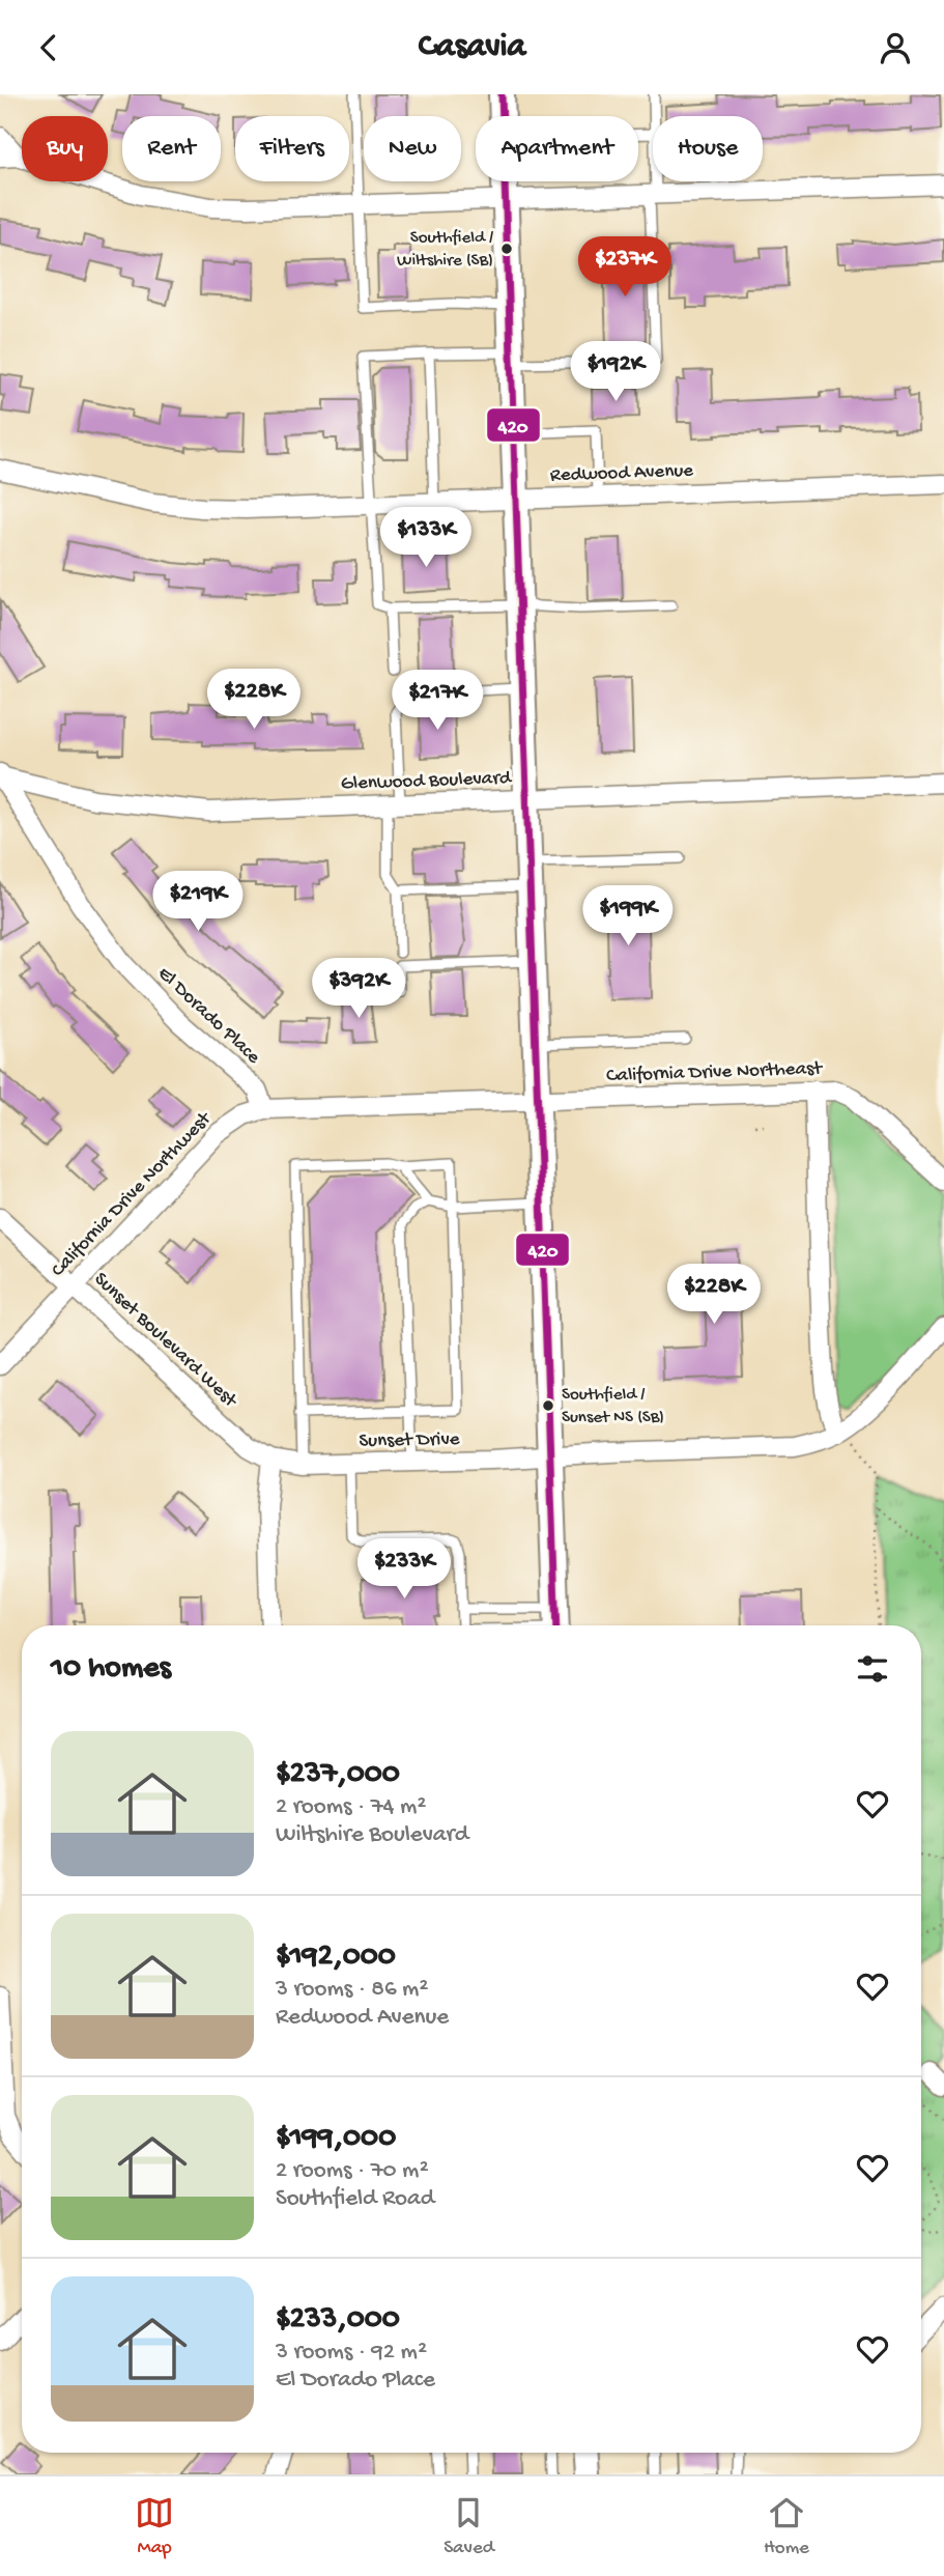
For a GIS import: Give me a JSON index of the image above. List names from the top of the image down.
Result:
{
  "streets": {
    "street": [
      "Redwood Avenue",
      "Glenwood Boulevard",
      "El Dorado Place",
      "California Drive Northeast",
      "California Drive Northwest",
      "Sunset Boulevard West",
      "Sunset Drive"
    ]
  },
  "crossings": [
    ["Glenwood Boulevard", "El Dorado Place"],
    ["El Dorado Place", "California Drive Northwest"],
    ["California Drive Northeast", "California Drive Northwest"],
    ["California Drive Northwest", "Sunset Boulevard West"],
    ["Sunset Boulevard West", "Sunset Drive"]
  ],
  "places": ["Southfield / Wiltshire (SB)", "Southfield / Sunset NS (SB)"],
  "lines": ["transit line 420"],
  "page": {
    "header": "Casavia",
    "chip": [
      "Buy",
      "Rent",
      "Filters",
      "New",
      "Apartment",
      "House"
    ],
    "price": [
      "$237K",
      "$192K",
      "$133K",
      "$228K",
      "$217K",
      "$219K",
      "$199K",
      "$392K",
      "$228K",
      "$233K"
    ],
    "heading": "10 homes",
    "list": [
      {
        "name": "$237,000",
        "note": "2 rooms · 74 m² · Wiltshire Boulevard"
      },
      {
        "name": "$192,000",
        "note": "3 rooms · 86 m² · Redwood Avenue"
      },
      {
        "name": "$199,000",
        "note": "2 rooms · 70 m² · Southfield Road"
      },
      {
        "name": "$233,000",
        "note": "3 rooms · 92 m² · El Dorado Place"
      }
    ],
    "tabs": ["Map", "Saved", "Home"]
  }
}
